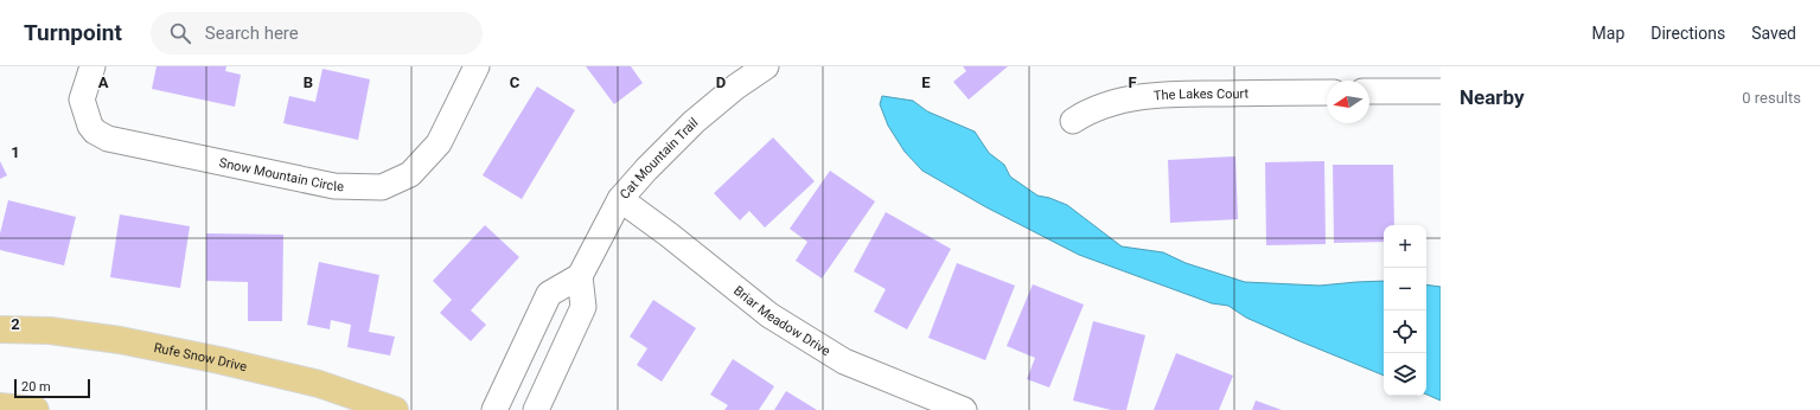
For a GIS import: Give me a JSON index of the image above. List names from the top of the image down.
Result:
{
  "streets": {
    "main road": ["Rufe Snow Drive"],
    "street": [
      "The Lakes Court",
      "Cat Mountain Trail",
      "Snow Mountain Circle",
      "Briar Meadow Drive"
    ]
  },
  "crossings": [
    ["Cat Mountain Trail", "Briar Meadow Drive"]
  ],
  "scale_bar": "20 m",
  "north": "left",
  "page": {
    "header": "Turnpoint",
    "search": "Search here",
    "nav": ["Map", "Directions", "Saved"],
    "heading": ["Nearby", "0 results"],
    "map_buttons": ["+", "−"],
    "scale": "20 m"
  },
  "grid": {
    "columns": [
      "A",
      "B",
      "C",
      "D",
      "E",
      "F"
    ],
    "rows": ["1", "2"]
  }
}
